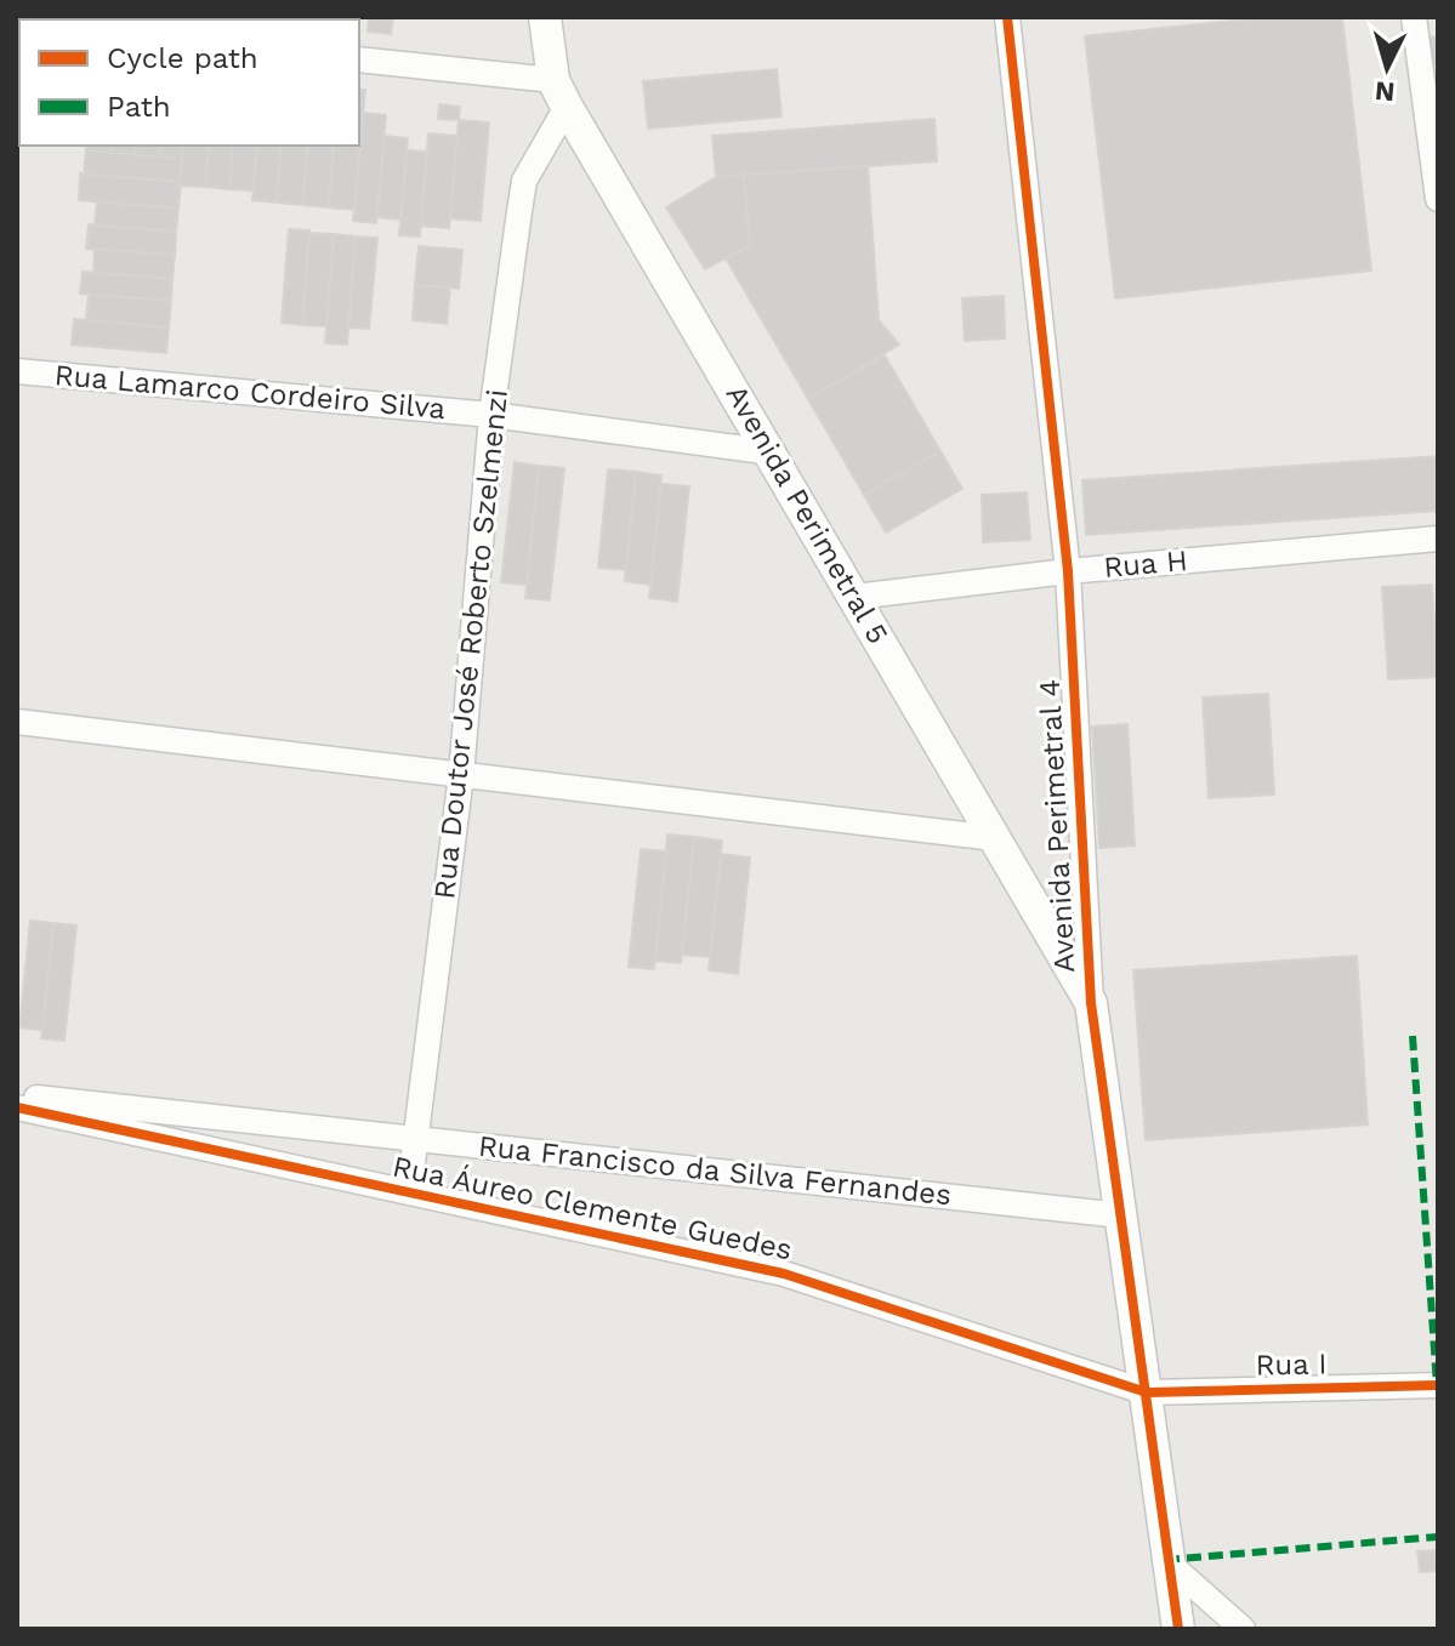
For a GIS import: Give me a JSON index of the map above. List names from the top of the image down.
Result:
{
  "streets": {
    "street": [
      "Rua Lamarco Cordeiro Silva",
      "Avenida Perimetral 5",
      "Rua H",
      "Rua Doutor José Roberto Szelmenzi",
      "Avenida Perimetral 4",
      "Rua Francisco da Silva Fernandes",
      "Rua Áureo Clemente Guedes",
      "Rua I"
    ]
  },
  "crossings": [
    ["Rua Lamarco Cordeiro Silva", "Avenida Perimetral 5"],
    ["Rua Lamarco Cordeiro Silva", "Rua Doutor José Roberto Szelmenzi"],
    ["Avenida Perimetral 5", "Rua H"],
    ["Avenida Perimetral 5", "Rua Doutor José Roberto Szelmenzi"],
    ["Avenida Perimetral 5", "Avenida Perimetral 4"],
    ["Rua H", "Avenida Perimetral 4"],
    ["Rua Doutor José Roberto Szelmenzi", "Rua Francisco da Silva Fernandes"],
    ["Rua Doutor José Roberto Szelmenzi", "Rua Áureo Clemente Guedes"],
    ["Avenida Perimetral 4", "Rua Francisco da Silva Fernandes"],
    ["Avenida Perimetral 4", "Rua Áureo Clemente Guedes"],
    ["Avenida Perimetral 4", "Rua I"],
    ["Rua Áureo Clemente Guedes", "Rua I"]
  ],
  "legend": ["Cycle path", "Path"],
  "north": "bottom"
}
